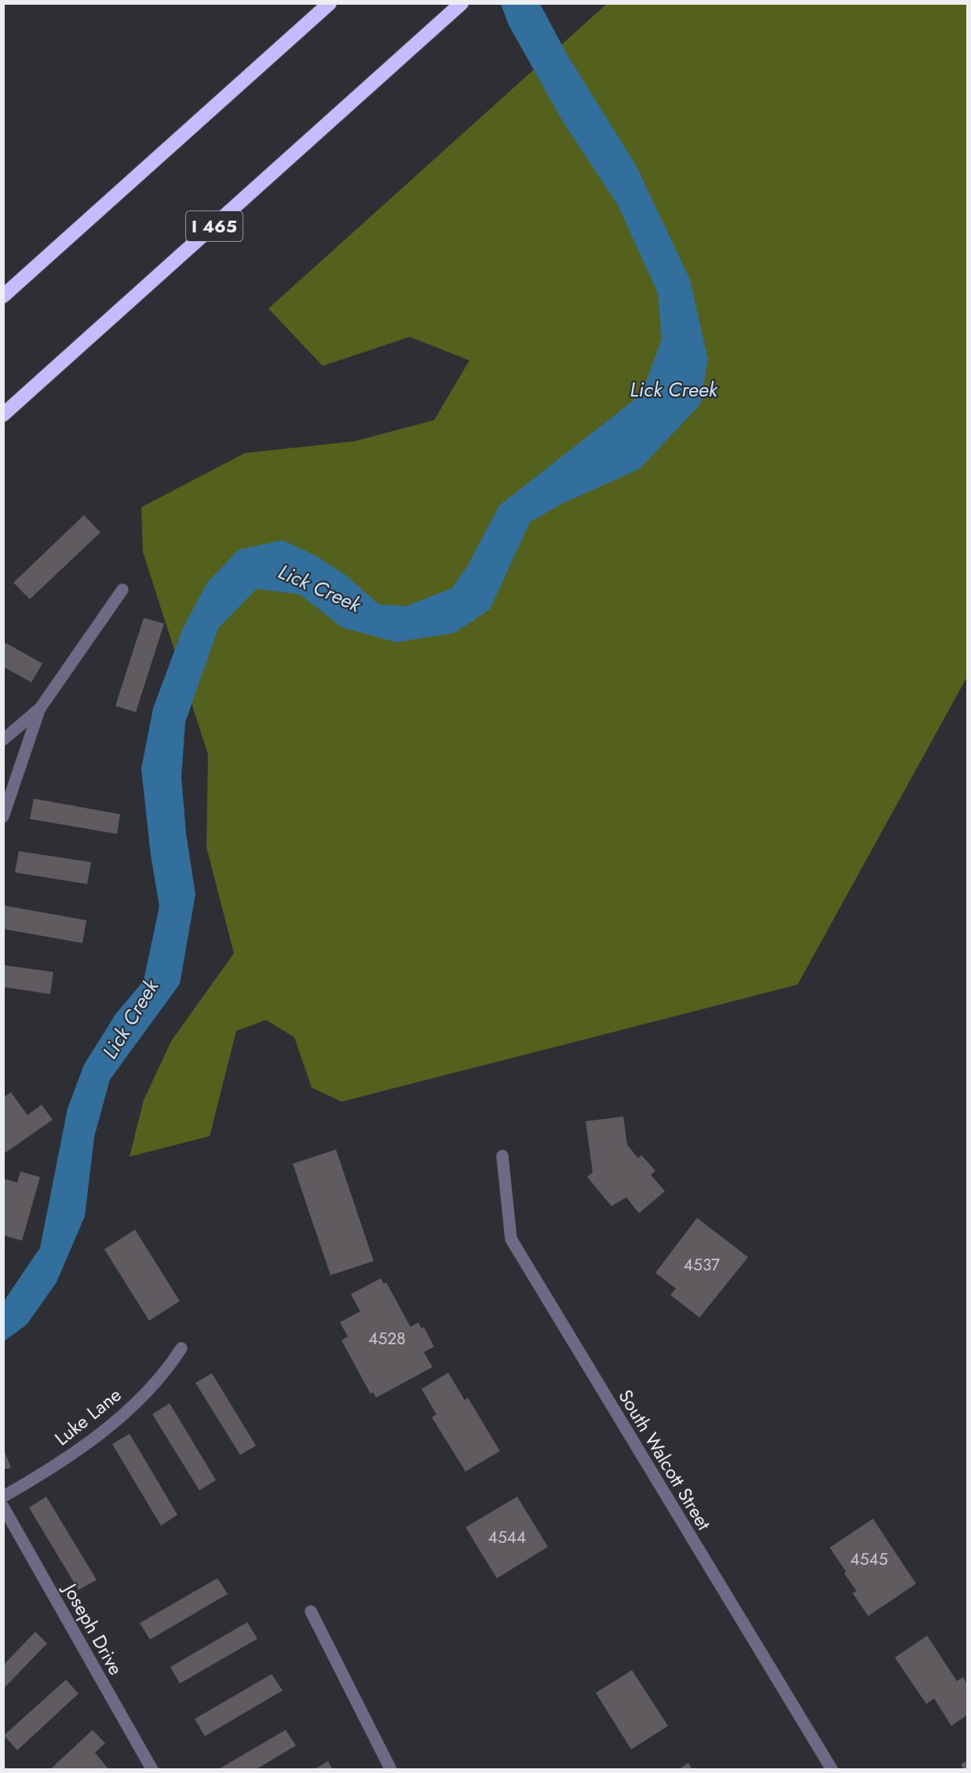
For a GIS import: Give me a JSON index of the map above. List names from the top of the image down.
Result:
{
  "streets": {
    "highway": ["I 465"],
    "street": ["Luke Lane", "South Walcott Street", "Joseph Drive"]
  },
  "water": ["Lick Creek"],
  "house_numbers": [
    "4537",
    "4528",
    "4544",
    "4545"
  ]
}
